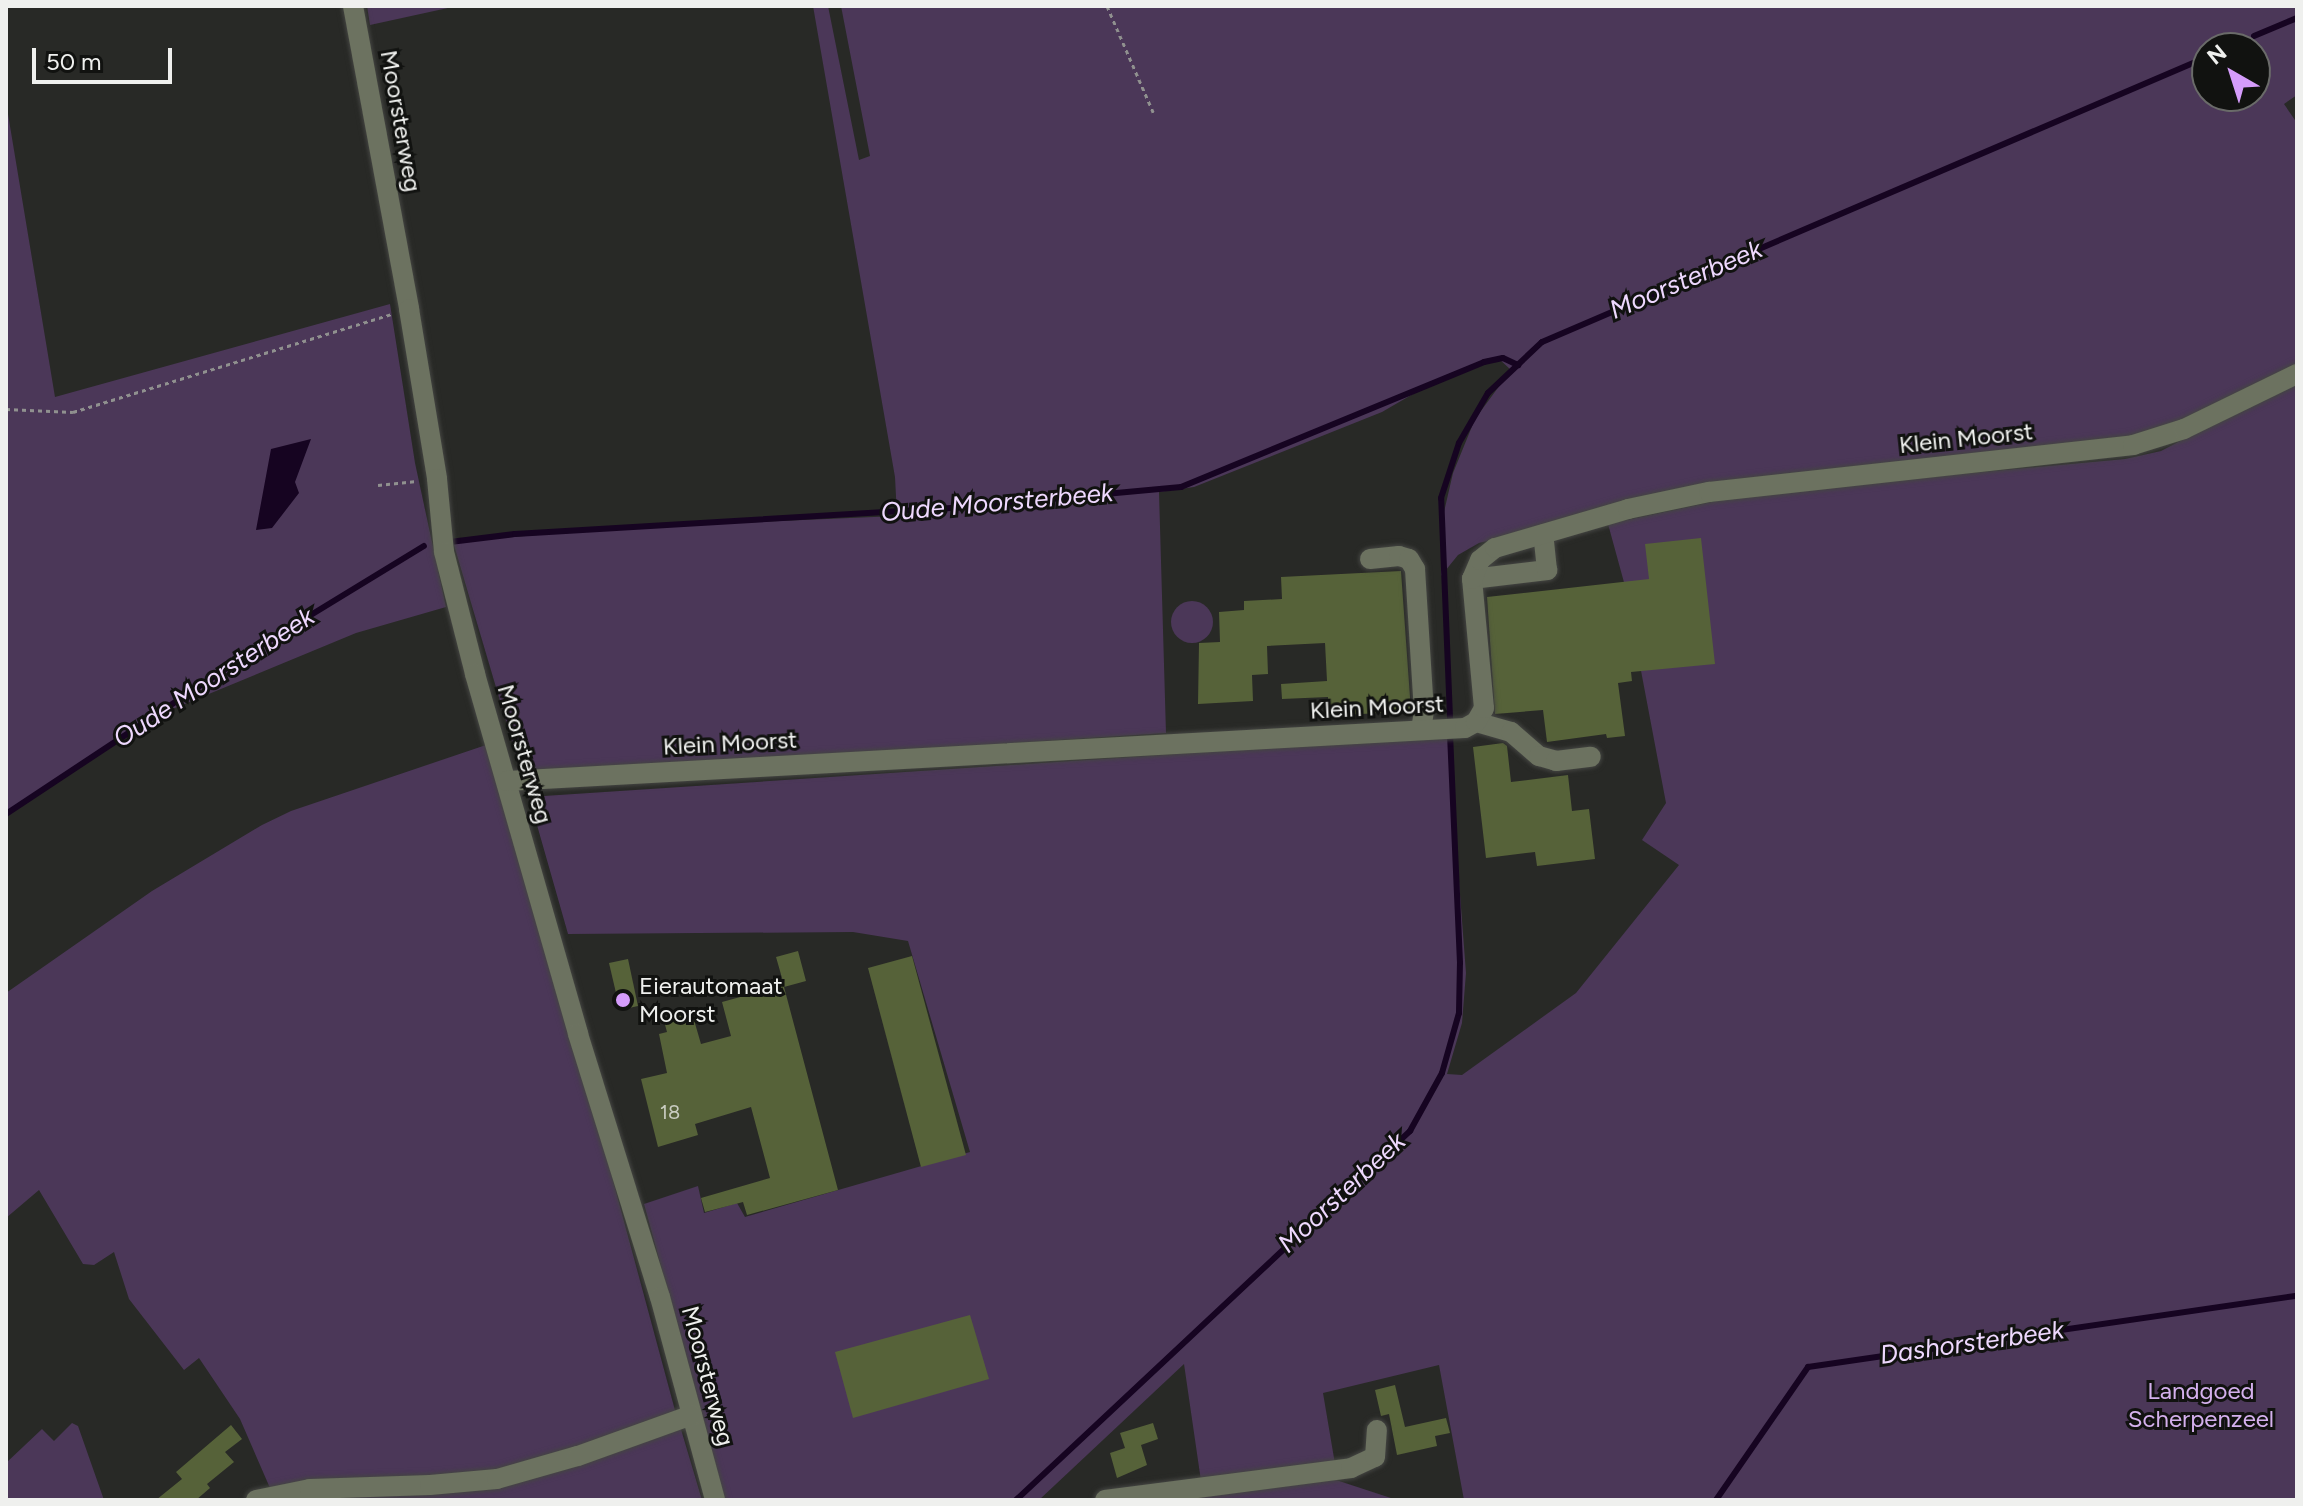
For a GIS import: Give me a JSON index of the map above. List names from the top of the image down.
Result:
{
  "streets": {
    "street": ["Moorsterweg", "Klein Moorst"]
  },
  "crossings": [
    ["Moorsterweg", "Klein Moorst"]
  ],
  "water": ["Moorsterbeek", "Oude Moorsterbeek", "Dashorsterbeek"],
  "parks": ["Landgoed Scherpenzeel"],
  "places": ["Eierautomaat Moorst"],
  "house_numbers": ["18"],
  "scale_bar": "50 m",
  "north": "top left"
}
